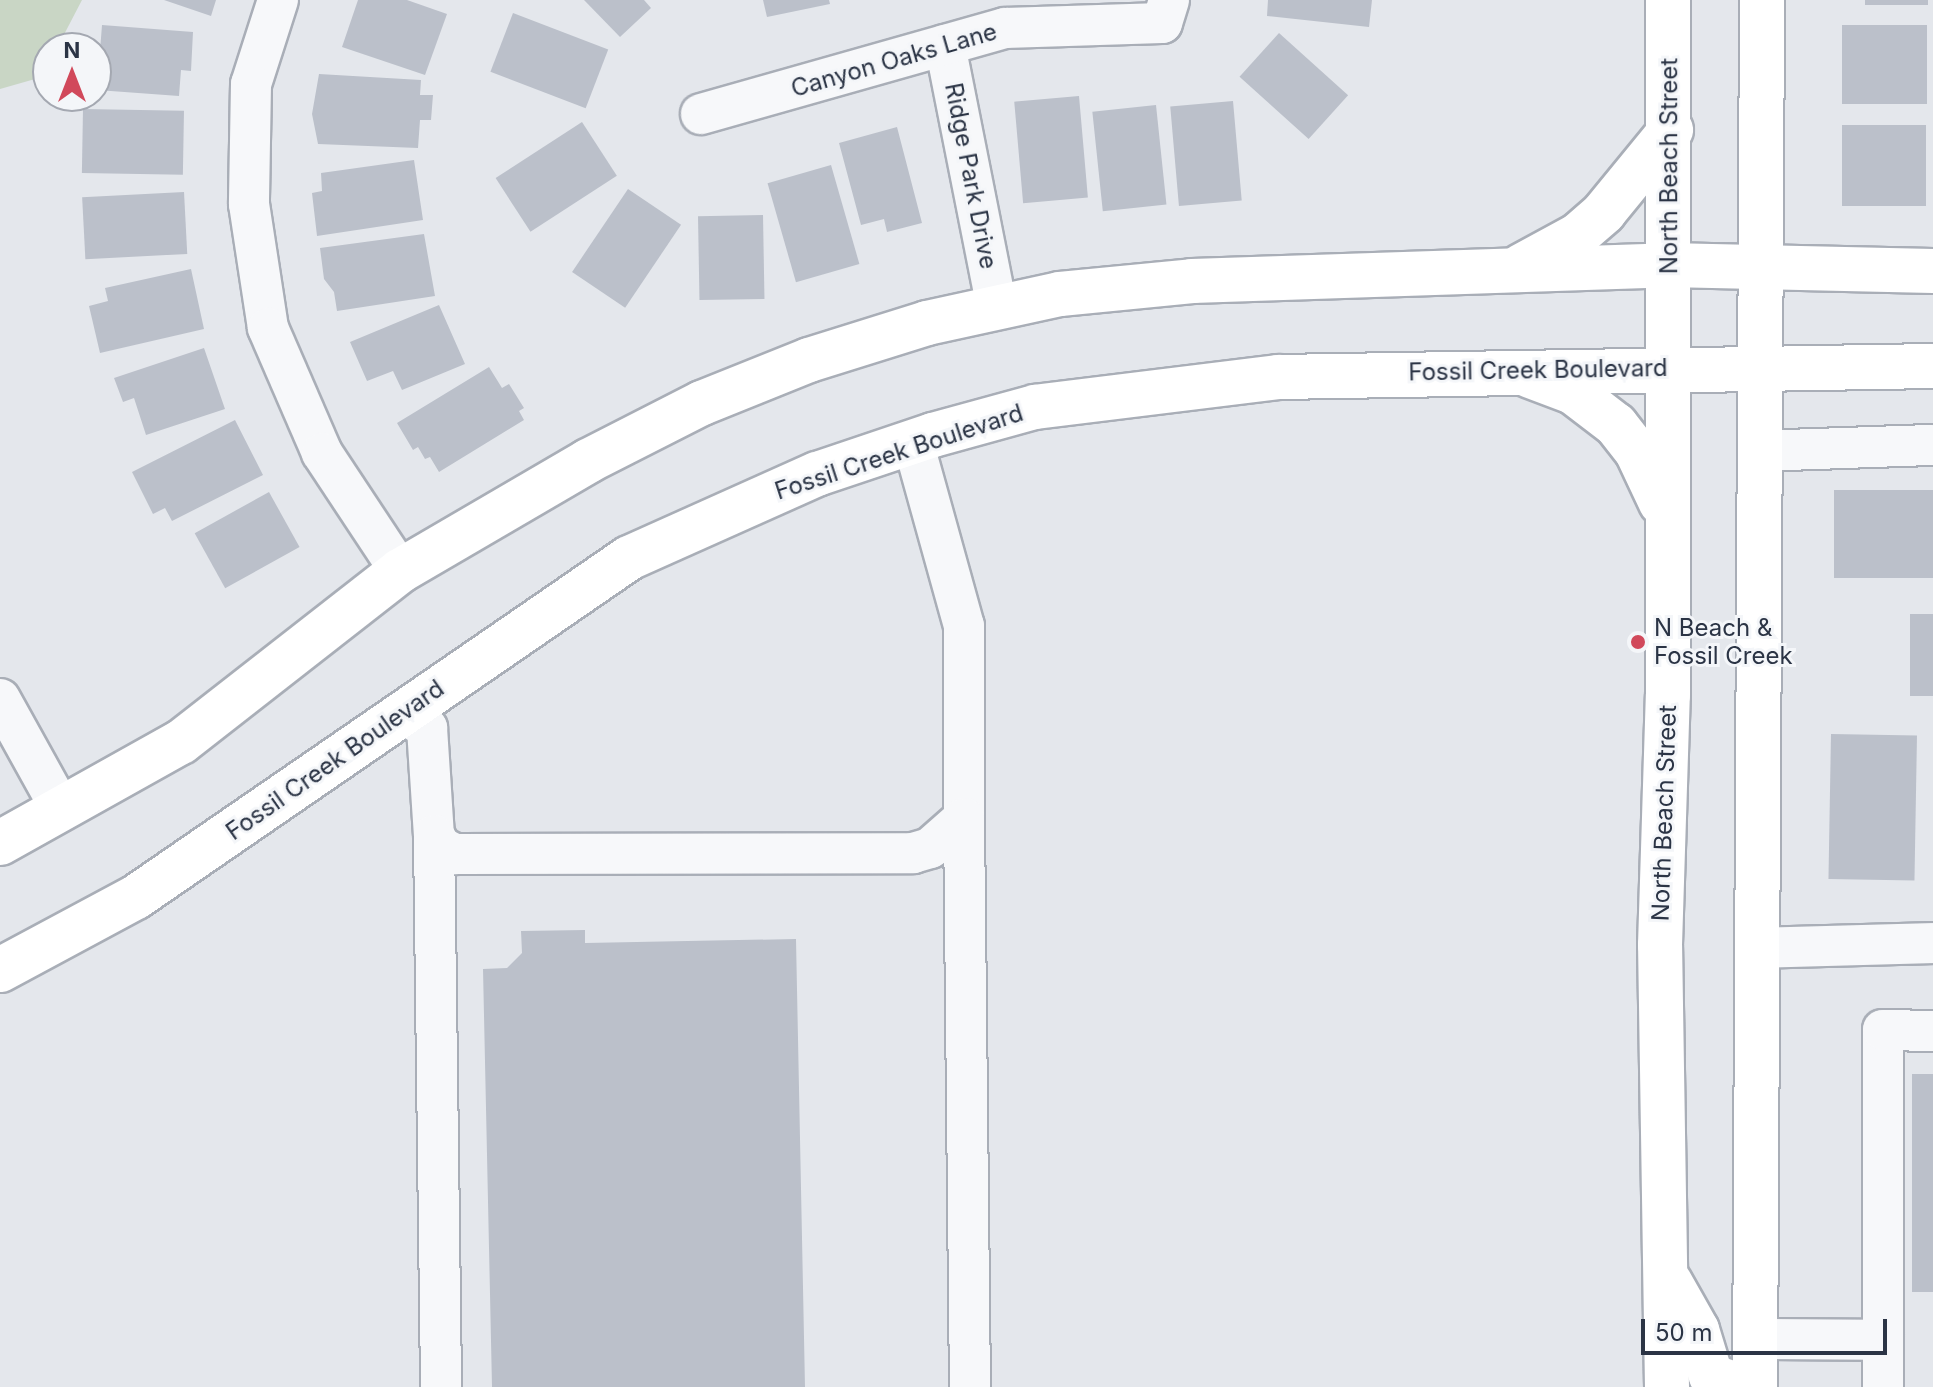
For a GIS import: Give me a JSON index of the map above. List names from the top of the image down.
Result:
{
  "streets": {
    "main road": ["North Beach Street", "Fossil Creek Boulevard"],
    "street": ["Canyon Oaks Lane", "Ridge Park Drive"]
  },
  "crossings": [
    ["Canyon Oaks Lane", "Ridge Park Drive"],
    ["North Beach Street", "Fossil Creek Boulevard"]
  ],
  "places": ["N Beach & Fossil Creek"],
  "scale_bar": "50 m",
  "north": "top"
}
